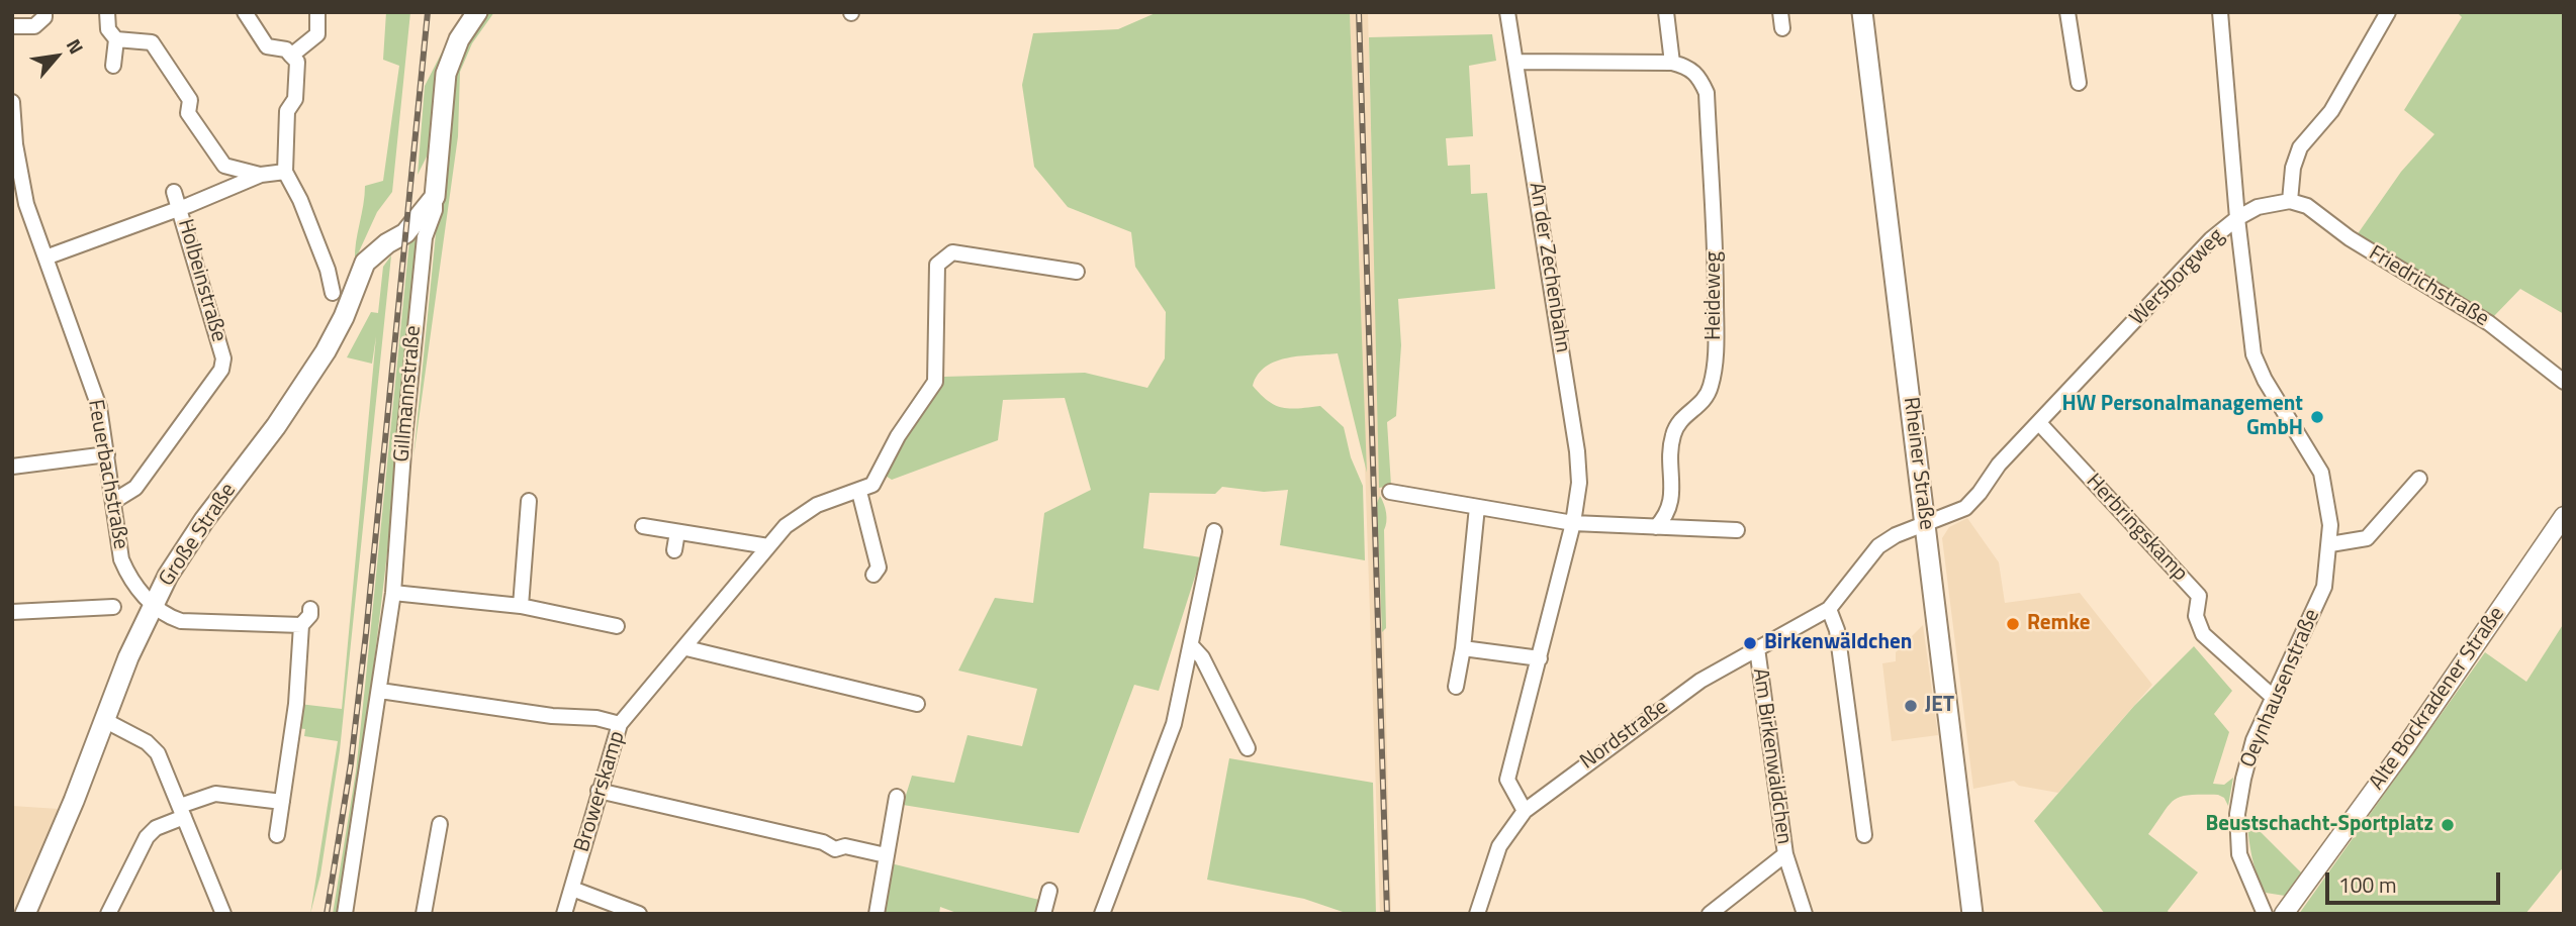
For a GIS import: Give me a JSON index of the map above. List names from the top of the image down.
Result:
{
  "streets": {
    "main road": ["Rheiner Straße", "Große Straße"],
    "street": [
      "An der Zechenbahn",
      "Wersborgweg",
      "Holbeinstraße",
      "Friedrichstraße",
      "Heideweg",
      "Gillmannstraße",
      "Feuerbachstraße",
      "Herbringskamp",
      "Oeynhausenstraße",
      "Alte Bockradener Straße",
      "Nordstraße",
      "Am Birkenwäldchen",
      "Browerskamp"
    ]
  },
  "crossings": [
    ["An der Zechenbahn", "Nordstraße"],
    ["Wersborgweg", "Friedrichstraße"],
    ["Wersborgweg", "Rheiner Straße"],
    ["Wersborgweg", "Herbringskamp"],
    ["Wersborgweg", "Oeynhausenstraße"],
    ["Wersborgweg", "Nordstraße"],
    ["Holbeinstraße", "Feuerbachstraße"],
    ["Gillmannstraße", "Große Straße"],
    ["Rheiner Straße", "Nordstraße"],
    ["Feuerbachstraße", "Große Straße"],
    ["Herbringskamp", "Oeynhausenstraße"],
    ["Nordstraße", "Am Birkenwäldchen"]
  ],
  "places": [
    "HW Personalmanagement GmbH",
    "Remke",
    "Birkenwäldchen",
    "JET",
    "Beustschacht-Sportplatz"
  ],
  "scale_bar": "100 m",
  "north": "top right"
}
